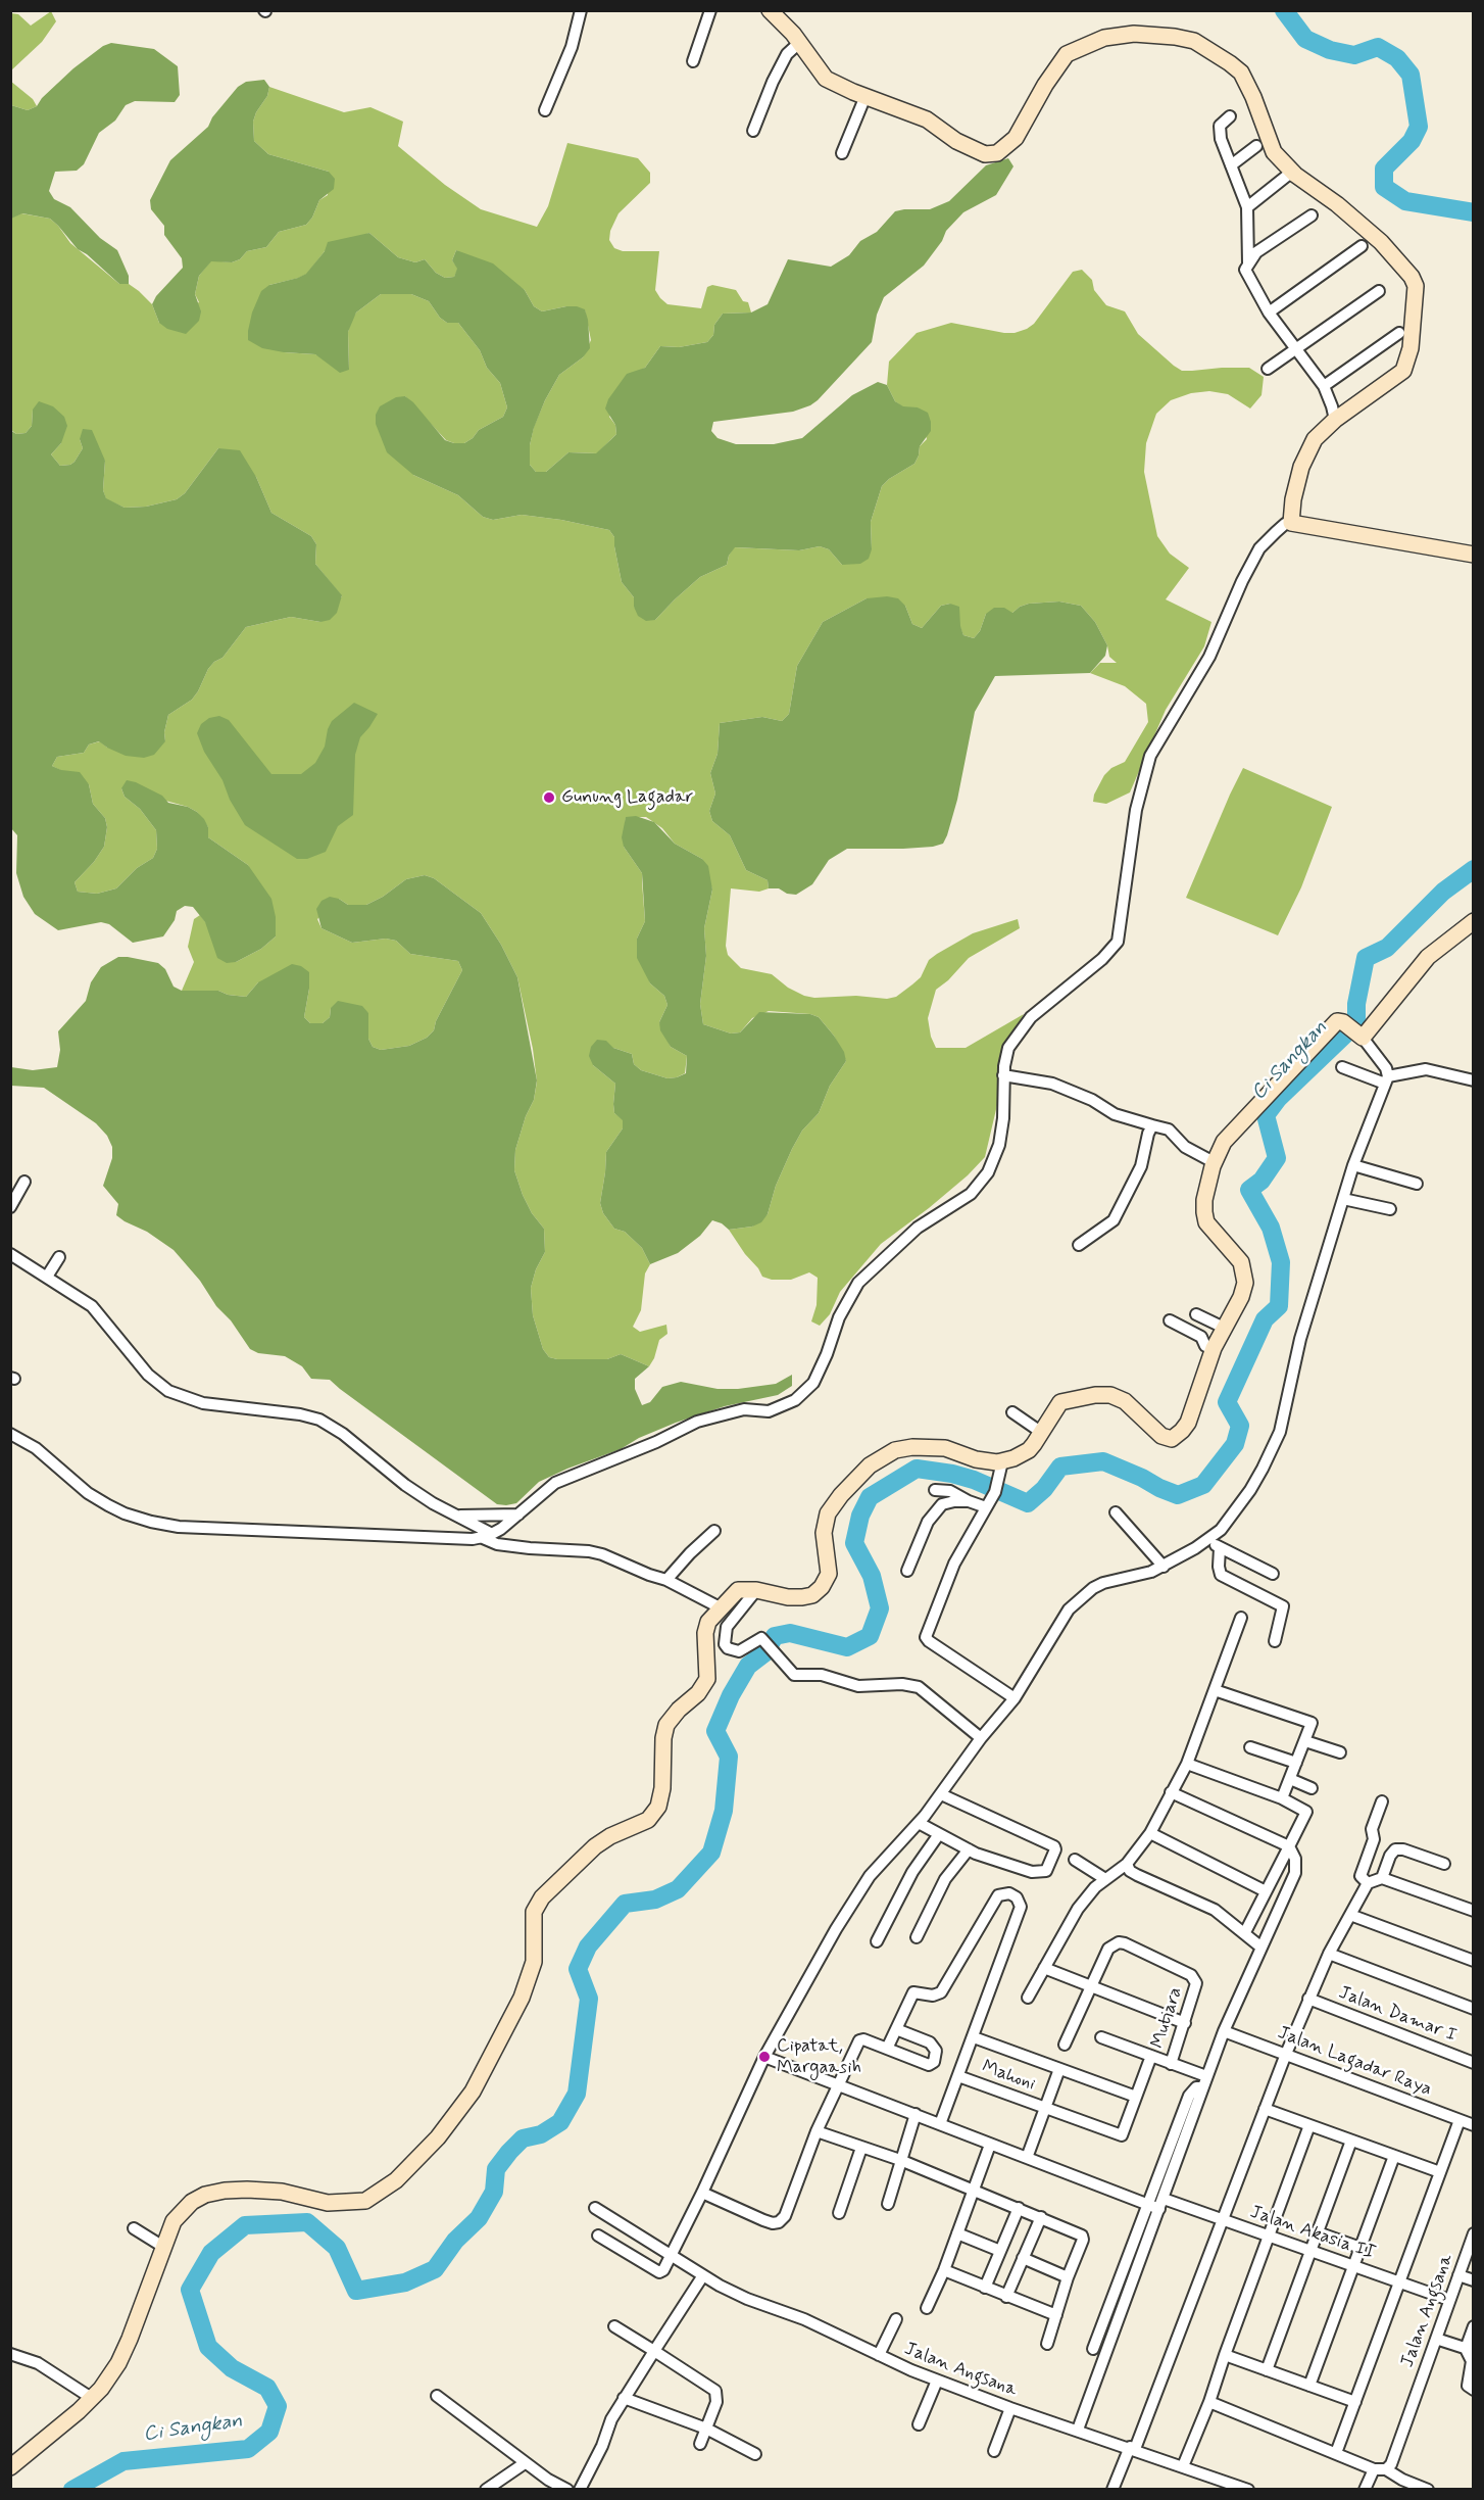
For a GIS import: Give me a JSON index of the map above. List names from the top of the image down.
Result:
{
  "streets": {
    "street": [
      "Jalan Damar I",
      "Mutiara",
      "Jalan Lagadar Raya",
      "Mahoni",
      "Jalan Akasia II",
      "Jalan Angsana"
    ]
  },
  "crossings": [
    ["Jalan Akasia II", "Jalan Angsana"]
  ],
  "water": ["Ci Sangkan"],
  "places": ["Gunung Lagadar", "Cipatat, Margaasih"]
}
